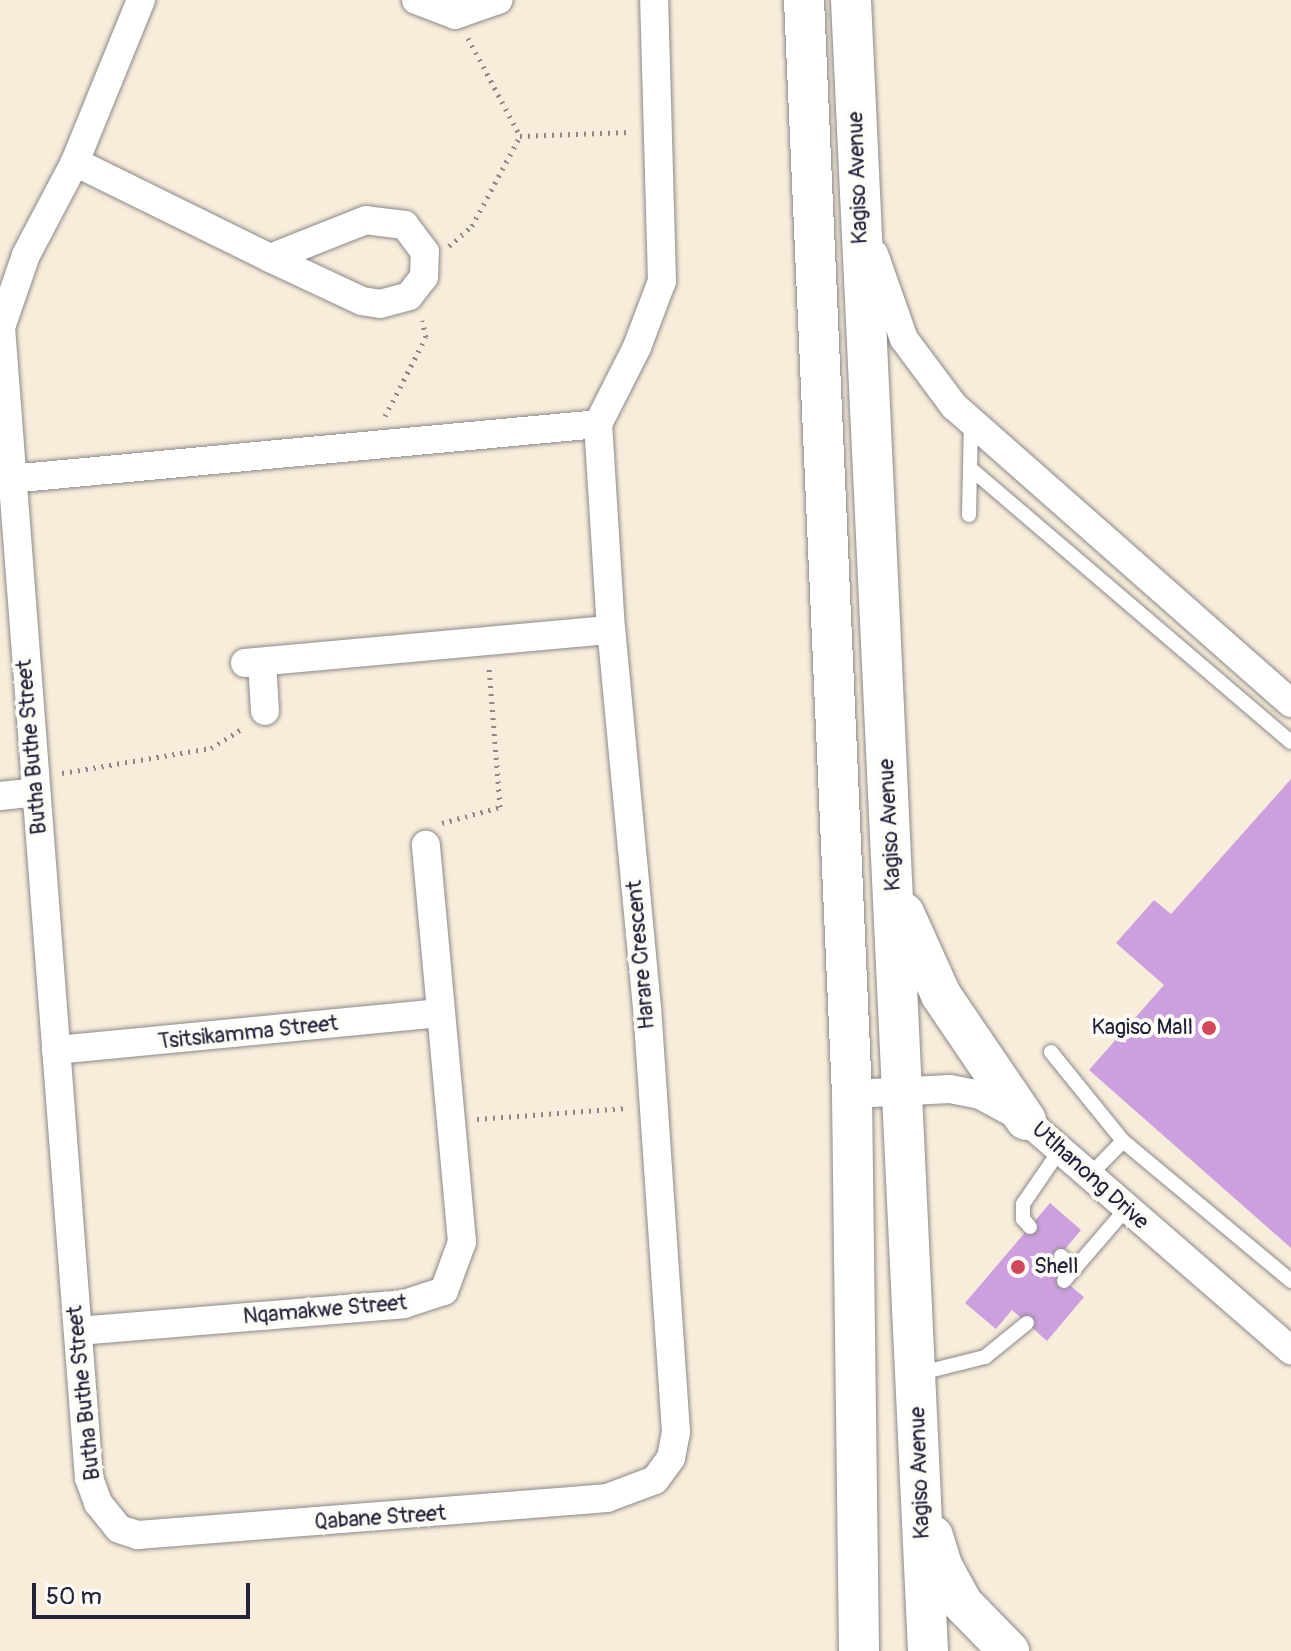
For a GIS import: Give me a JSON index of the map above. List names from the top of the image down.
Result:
{
  "streets": {
    "street": [
      "Kagiso Avenue",
      "Butha Buthe Street",
      "Harare Crescent",
      "Tsitsikamma Street",
      "Utlhanong Drive",
      "Nqamakwe Street",
      "Qabane Street"
    ]
  },
  "crossings": [
    ["Kagiso Avenue", "Utlhanong Drive"],
    ["Butha Buthe Street", "Tsitsikamma Street"],
    ["Butha Buthe Street", "Nqamakwe Street"],
    ["Butha Buthe Street", "Qabane Street"],
    ["Harare Crescent", "Qabane Street"]
  ],
  "places": ["Kagiso Mall", "Shell"],
  "scale_bar": "50 m"
}
